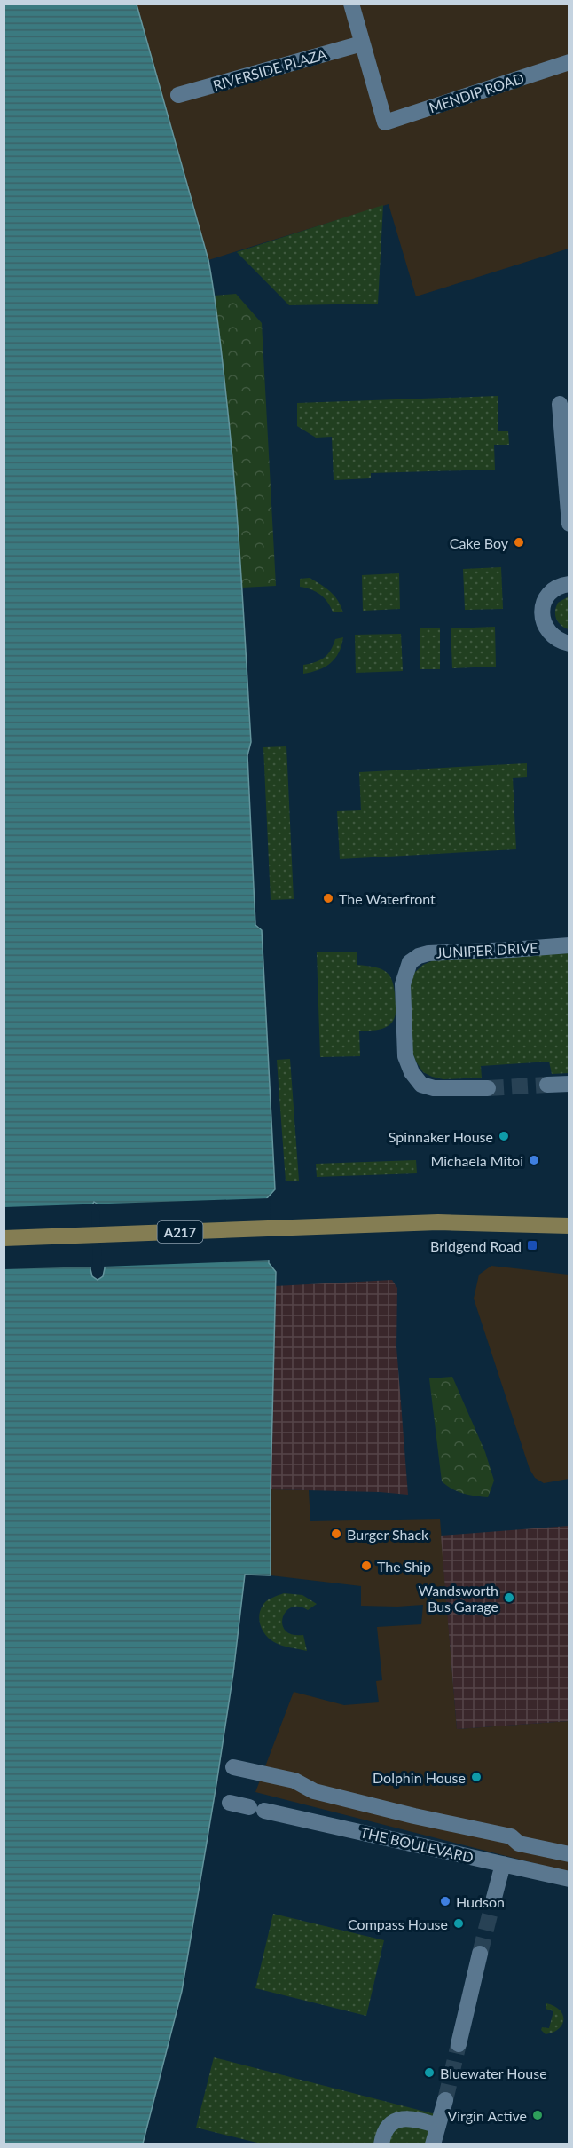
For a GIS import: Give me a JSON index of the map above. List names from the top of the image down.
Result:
{
  "streets": {
    "main road": ["A217"],
    "street": [
      "RIVERSIDE PLAZA",
      "MENDIP ROAD",
      "JUNIPER DRIVE",
      "THE BOULEVARD"
    ]
  },
  "crossings": [
    ["RIVERSIDE PLAZA", "MENDIP ROAD"]
  ],
  "places": {
    "other": [
      "Cake Boy",
      "The Waterfront",
      "Spinnaker House",
      "Michaela Mitoi",
      "Burger Shack",
      "The Ship",
      "Wandsworth Bus Garage",
      "Dolphin House",
      "Hudson",
      "Compass House",
      "Bluewater House",
      "Virgin Active"
    ],
    "transit": ["Bridgend Road"]
  }
}
